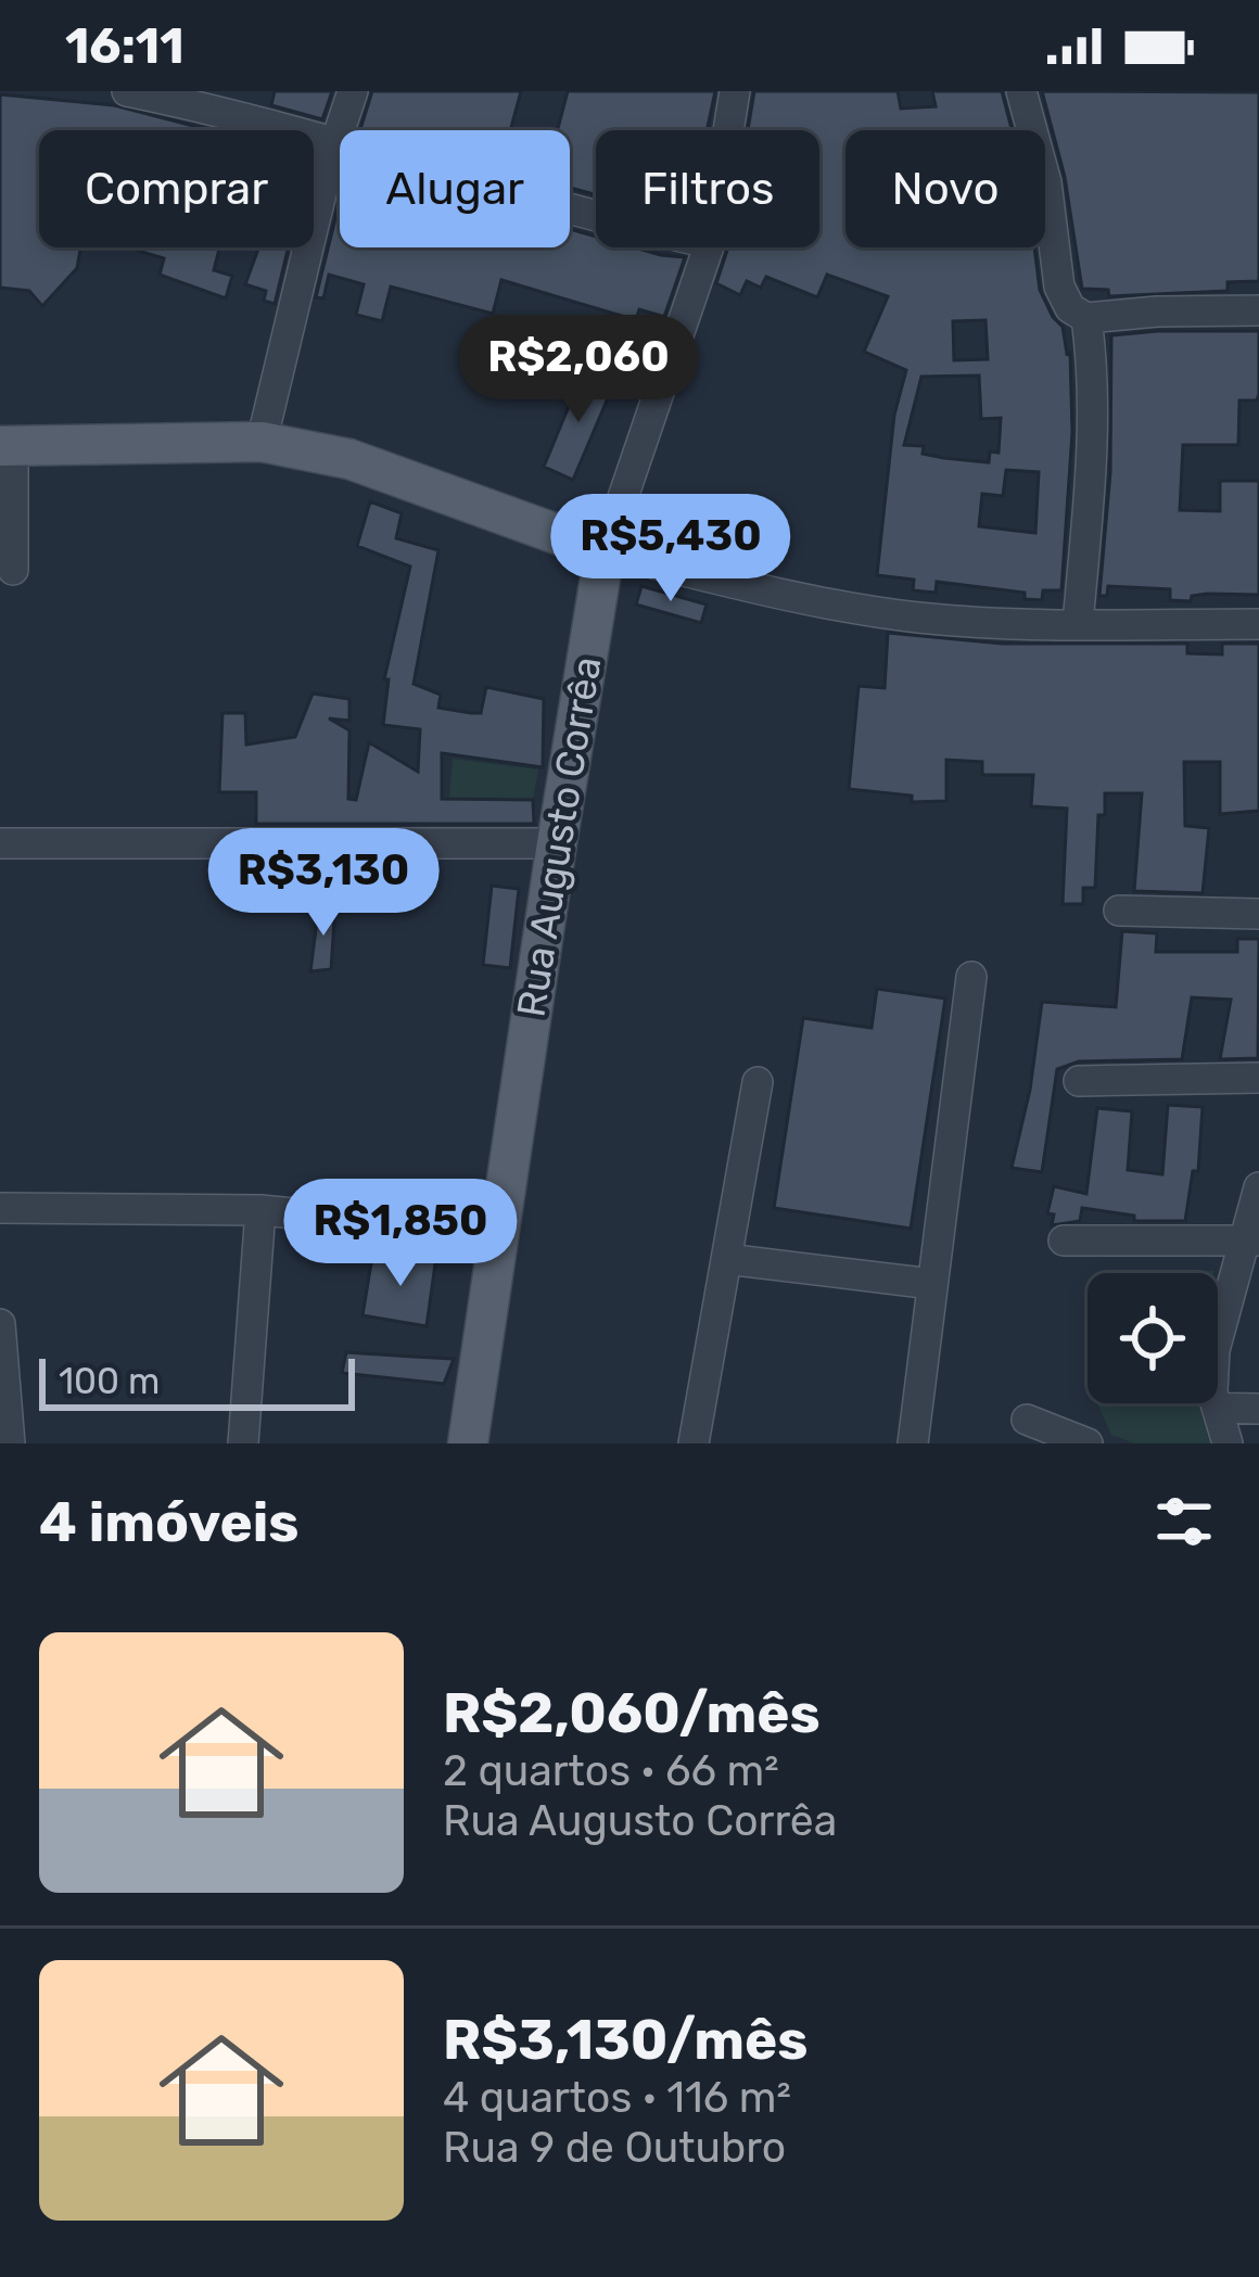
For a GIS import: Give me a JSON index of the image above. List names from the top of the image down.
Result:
{
  "streets": {
    "main road": ["Rua Augusto Corrêa"]
  },
  "scale_bar": "100 m",
  "page": {
    "status": "16:11",
    "chip": [
      "Comprar",
      "Alugar",
      "Filtros",
      "Novo"
    ],
    "price": [
      "R$2,060",
      "R$5,430",
      "R$3,130",
      "R$1,850"
    ],
    "scale": "100 m",
    "heading": "4 imóveis",
    "list": [
      {
        "name": "R$2,060/mês",
        "note": "2 quartos · 66 m² · Rua Augusto Corrêa"
      },
      {
        "name": "R$3,130/mês",
        "note": "4 quartos · 116 m² · Rua 9 de Outubro"
      }
    ]
  }
}
